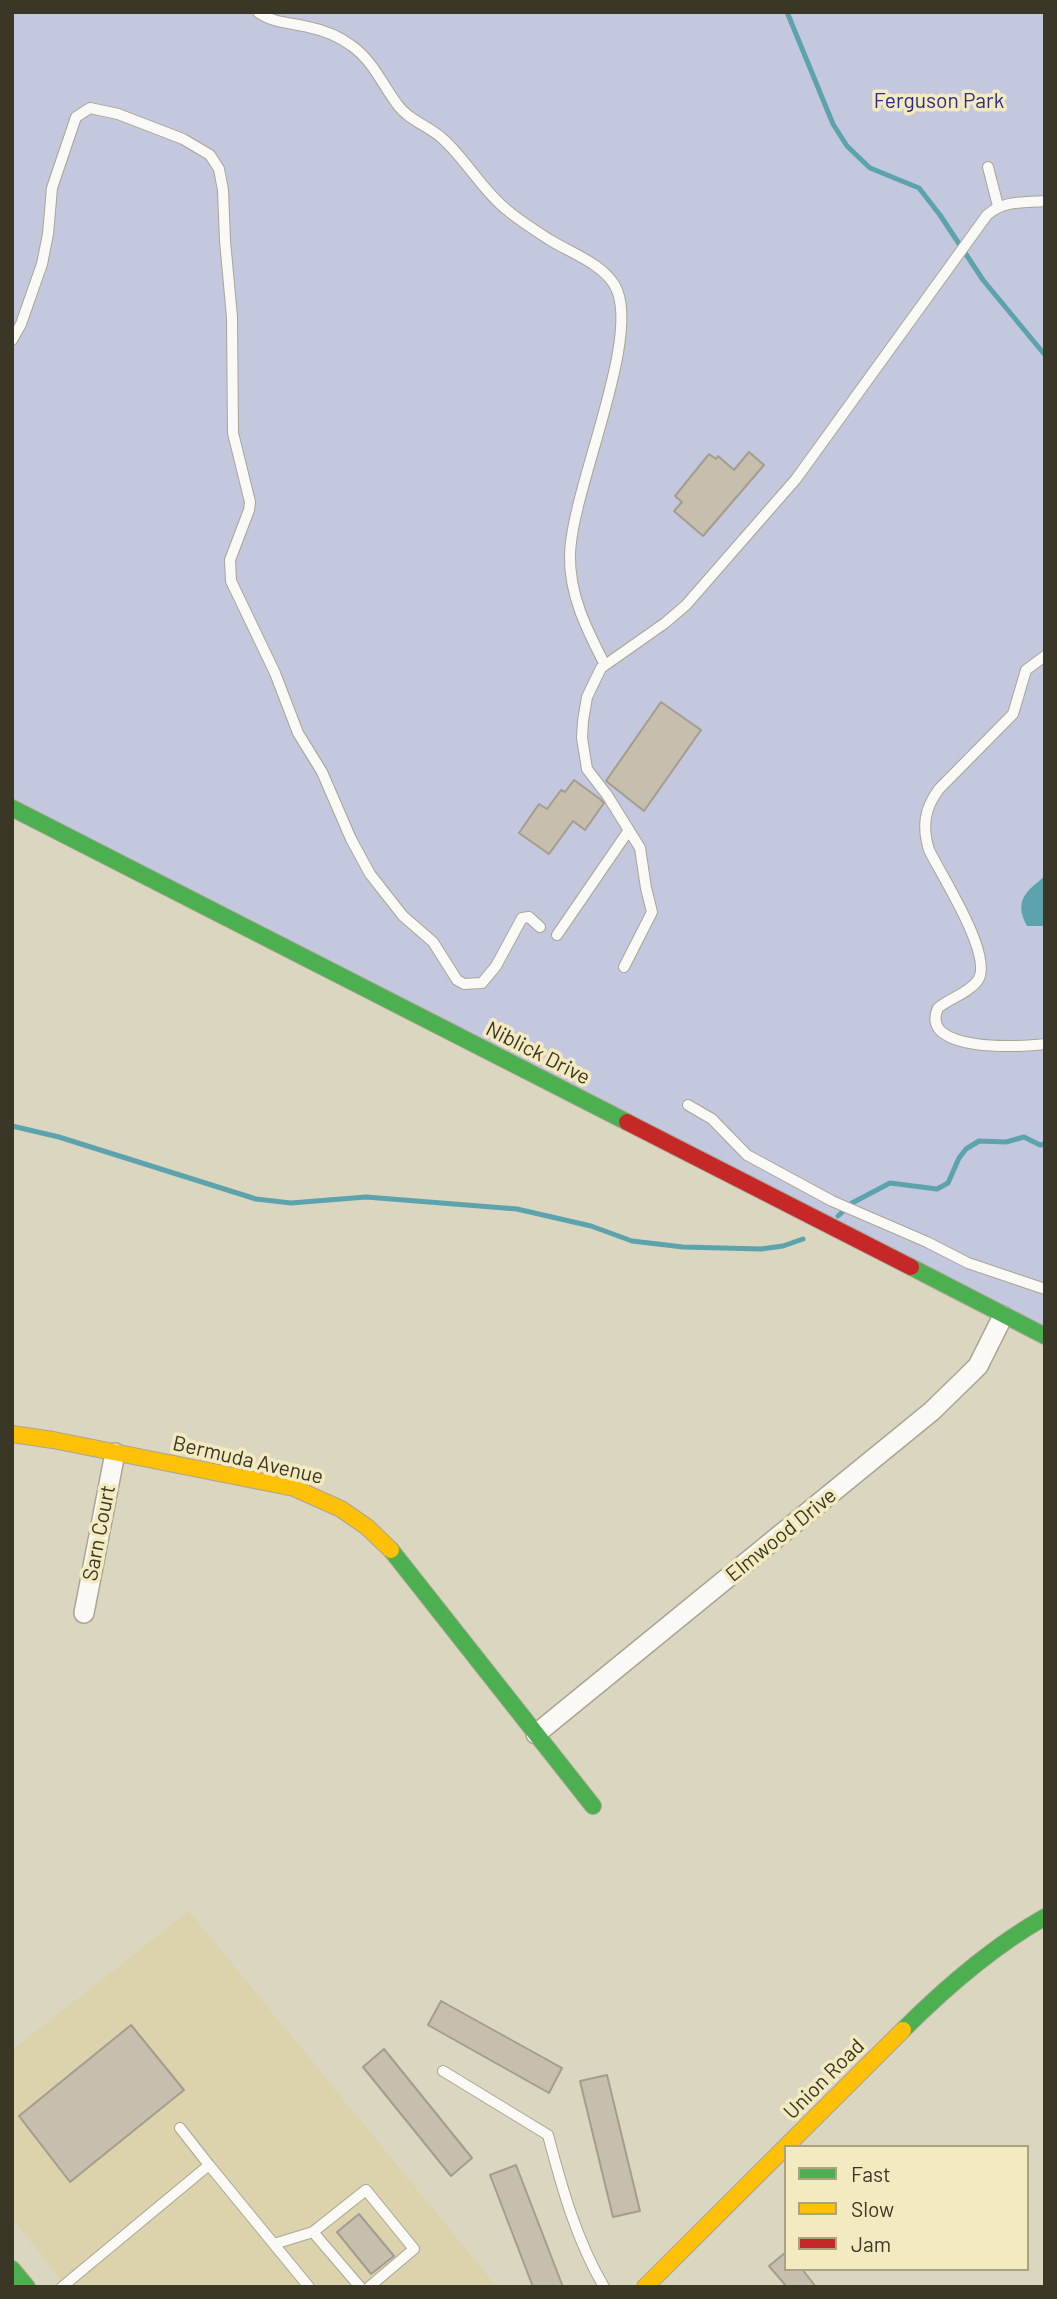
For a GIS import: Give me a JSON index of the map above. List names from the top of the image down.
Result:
{
  "streets": {
    "street": [
      "Niblick Drive",
      "Bermuda Avenue",
      "Sarn Court",
      "Elmwood Drive",
      "Union Road"
    ]
  },
  "crossings": [
    ["Niblick Drive", "Elmwood Drive"],
    ["Bermuda Avenue", "Sarn Court"],
    ["Bermuda Avenue", "Elmwood Drive"]
  ],
  "parks": ["Ferguson Park"],
  "legend": ["Fast", "Slow", "Jam"]
}
